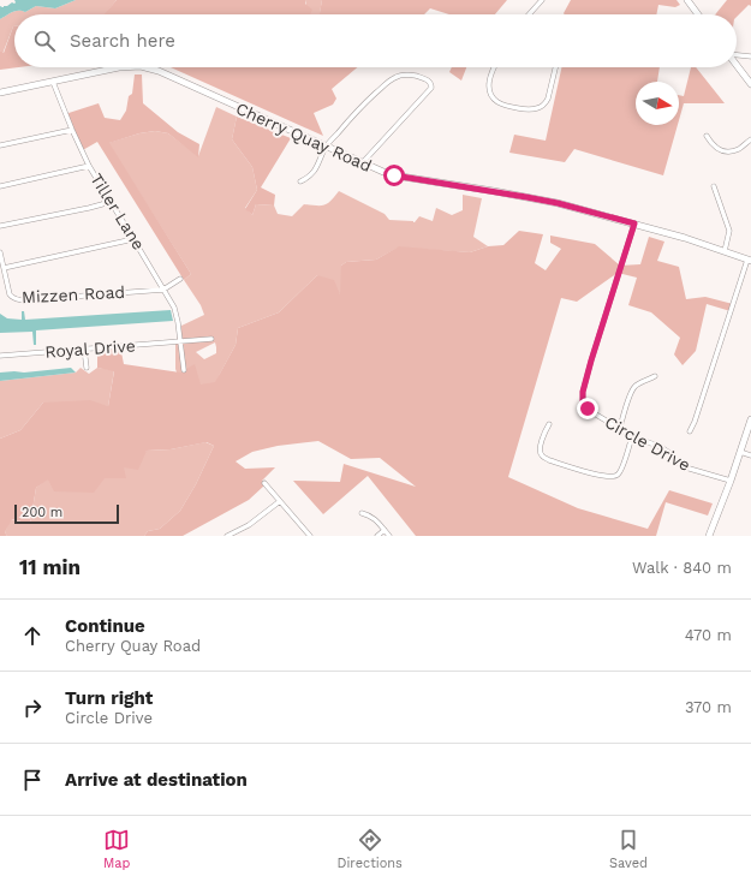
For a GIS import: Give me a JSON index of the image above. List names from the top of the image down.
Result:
{
  "streets": {
    "street": [
      "Cherry Quay Road",
      "Tiller Lane",
      "Mizzen Road",
      "Royal Drive",
      "Circle Drive"
    ]
  },
  "crossings": [
    ["Cherry Quay Road", "Tiller Lane"],
    ["Cherry Quay Road", "Circle Drive"],
    ["Tiller Lane", "Mizzen Road"],
    ["Tiller Lane", "Royal Drive"]
  ],
  "scale_bar": "200 m",
  "north": "right",
  "page": {
    "search": "Search here",
    "scale": "200 m",
    "heading": ["11 min", "Walk · 840 m"],
    "list": [
      ["Continue", "Cherry Quay Road", "470 m"],
      ["Turn right", "Circle Drive", "370 m"],
      "Arrive at destination"
    ],
    "nav": ["Map", "Directions", "Saved"]
  }
}
